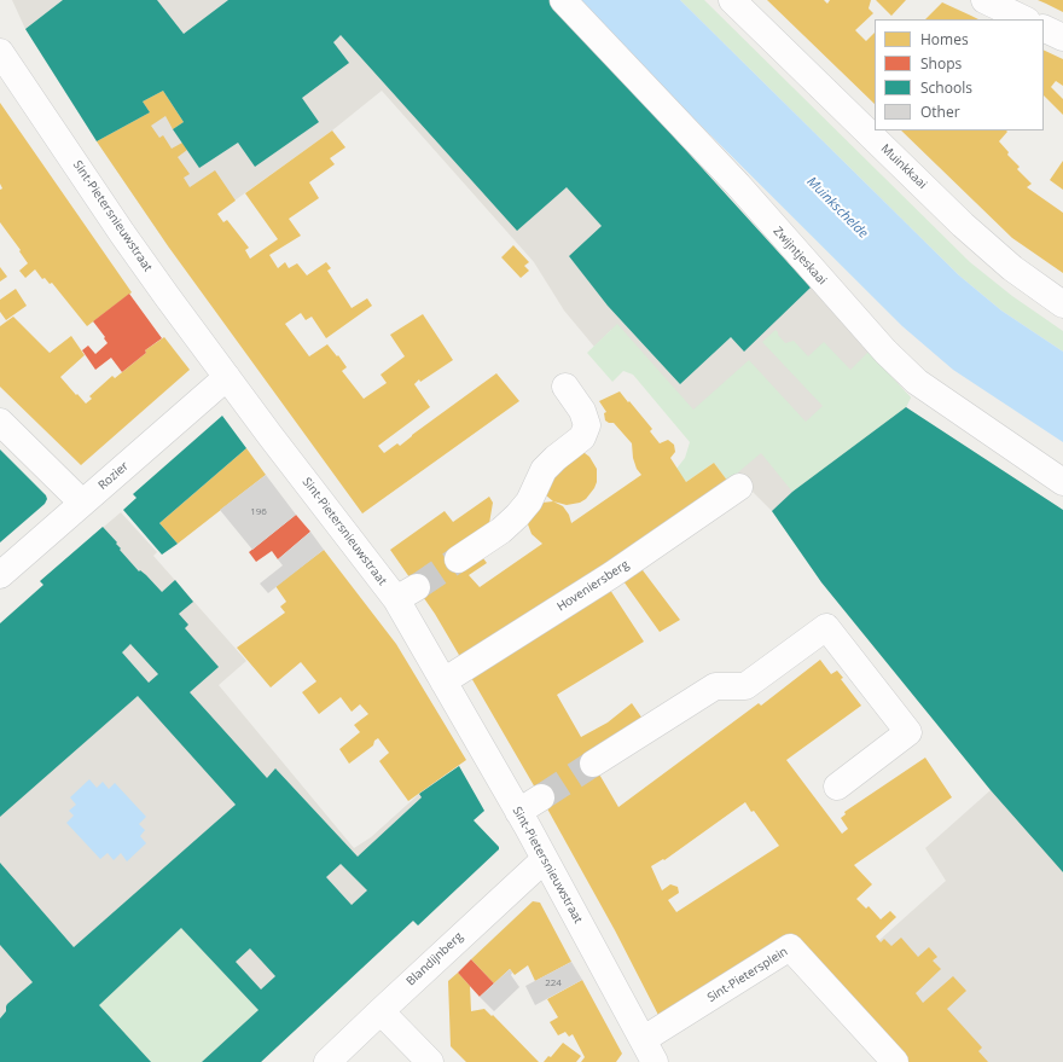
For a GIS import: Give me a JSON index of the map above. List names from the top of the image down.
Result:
{
  "streets": {
    "street": [
      "Muinkkaai",
      "Sint-Pietersnieuwstraat",
      "Zwijntjeskaai",
      "Rozier",
      "Hoveniersberg",
      "Blandijnberg",
      "Sint-Pietersplein"
    ]
  },
  "crossings": [
    ["Sint-Pietersnieuwstraat", "Rozier"],
    ["Sint-Pietersnieuwstraat", "Hoveniersberg"],
    ["Sint-Pietersnieuwstraat", "Blandijnberg"],
    ["Sint-Pietersnieuwstraat", "Sint-Pietersplein"]
  ],
  "water": ["Muinkschelde"],
  "house_numbers": ["196", "224"],
  "legend": [
    "Homes",
    "Shops",
    "Schools",
    "Other"
  ]
}
